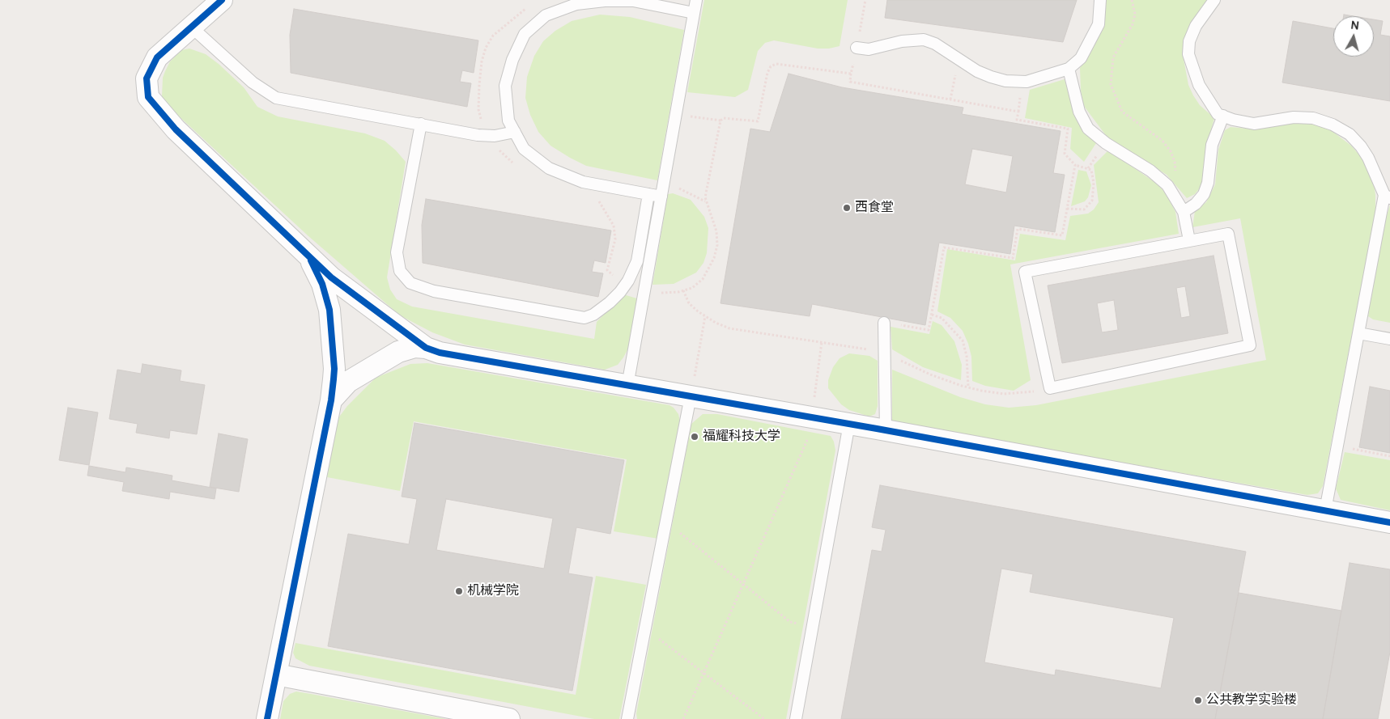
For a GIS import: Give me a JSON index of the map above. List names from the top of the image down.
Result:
{
  "places": [
    "西食堂",
    "福耀科技大学",
    "机械学院",
    "公共教学实验楼"
  ],
  "north": "top"
}
